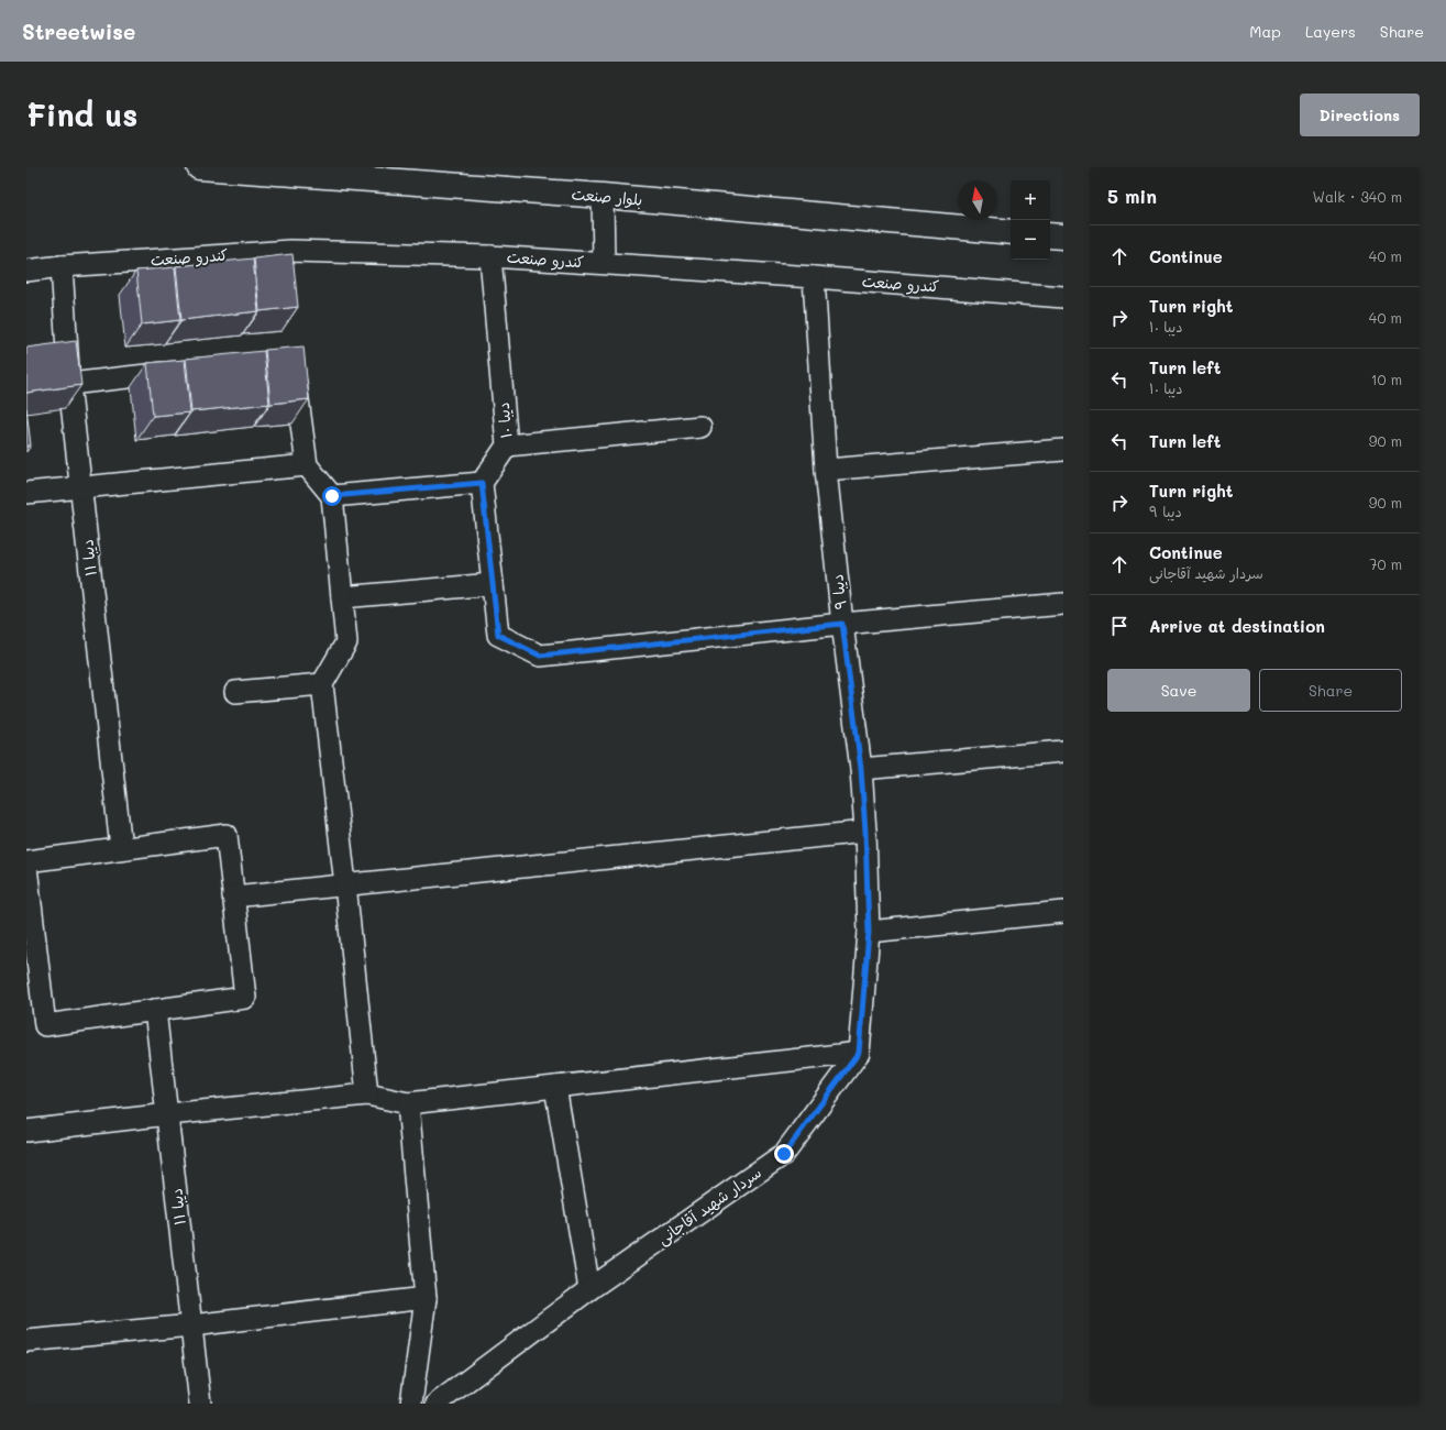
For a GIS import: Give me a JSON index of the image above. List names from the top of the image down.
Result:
{
  "streets": {
    "main road": ["بلوار صنعت"],
    "street": [
      "کندرو صنعت",
      "دیبا ۱۰",
      "دیبا ۱۱",
      "دیبا ۹",
      "سردار شهید آقاجانی"
    ]
  },
  "crossings": [
    ["کندرو صنعت", "دیبا ۱۰"],
    ["کندرو صنعت", "دیبا ۱۱"],
    ["کندرو صنعت", "دیبا ۹"]
  ],
  "north": "top",
  "page": {
    "header": "Streetwise",
    "nav": ["Map", "Layers", "Share"],
    "buttons": [
      "Directions",
      ["Save", "Share"]
    ],
    "title": "Find us",
    "heading": ["5 min", "Walk · 340 m"],
    "map_buttons": ["+", "−"],
    "list": [
      ["Continue", "40 m"],
      ["Turn right", "دیبا ۱۰", "40 m"],
      ["Turn left", "دیبا ۱۰", "10 m"],
      ["Turn left", "90 m"],
      ["Turn right", "دیبا ۹", "90 m"],
      ["Continue", "سردار شهید آقاجانی", "70 m"],
      "Arrive at destination"
    ]
  }
}
